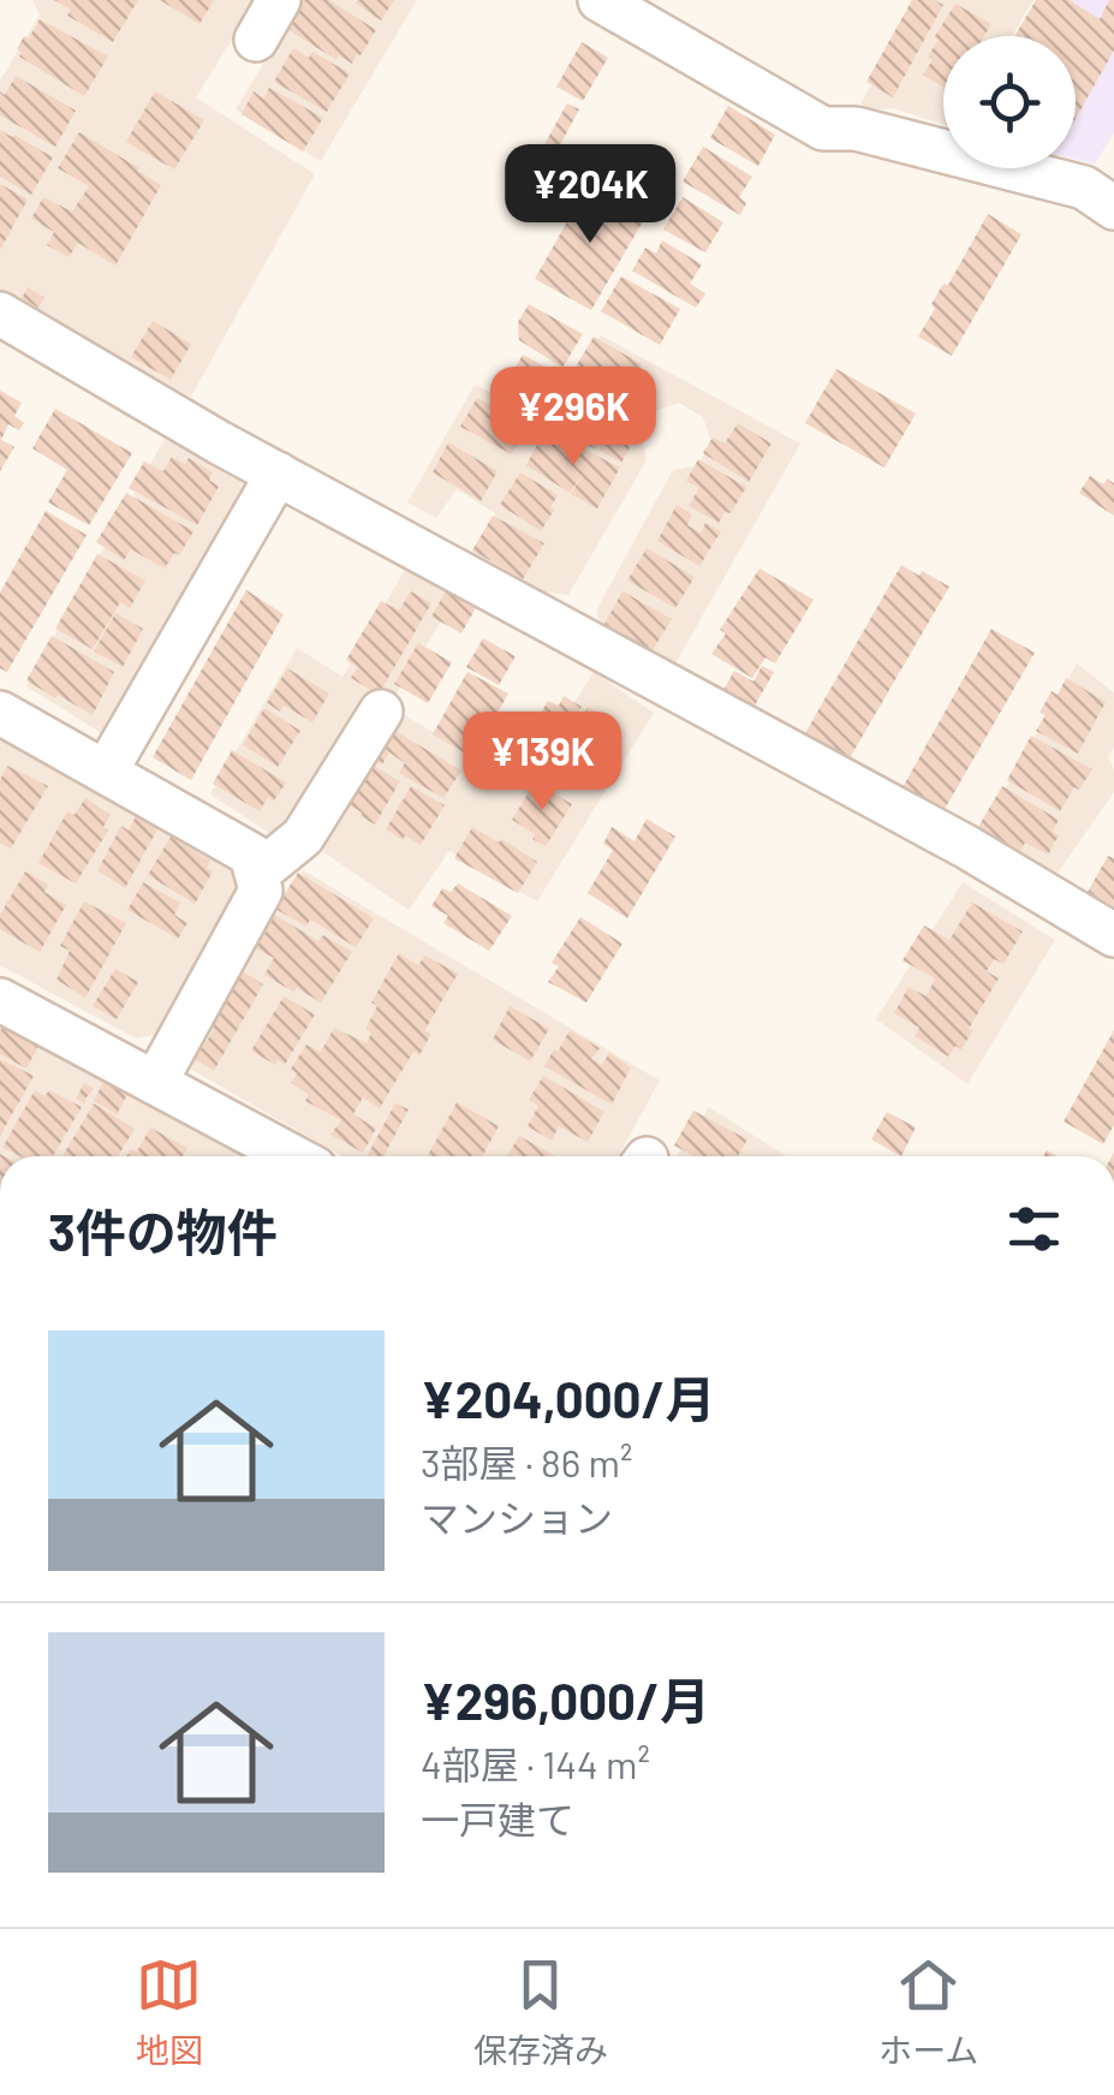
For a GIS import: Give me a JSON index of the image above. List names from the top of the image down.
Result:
{
  "page": {
    "price": ["¥204K", "¥296K", "¥139K"],
    "heading": "3件の物件",
    "list": [
      {
        "name": "¥204,000/月",
        "note": "3部屋 · 86 m² · マンション"
      },
      {
        "name": "¥296,000/月",
        "note": "4部屋 · 144 m² · 一戸建て"
      }
    ],
    "tabs": ["地図", "保存済み", "ホーム"]
  }
}
